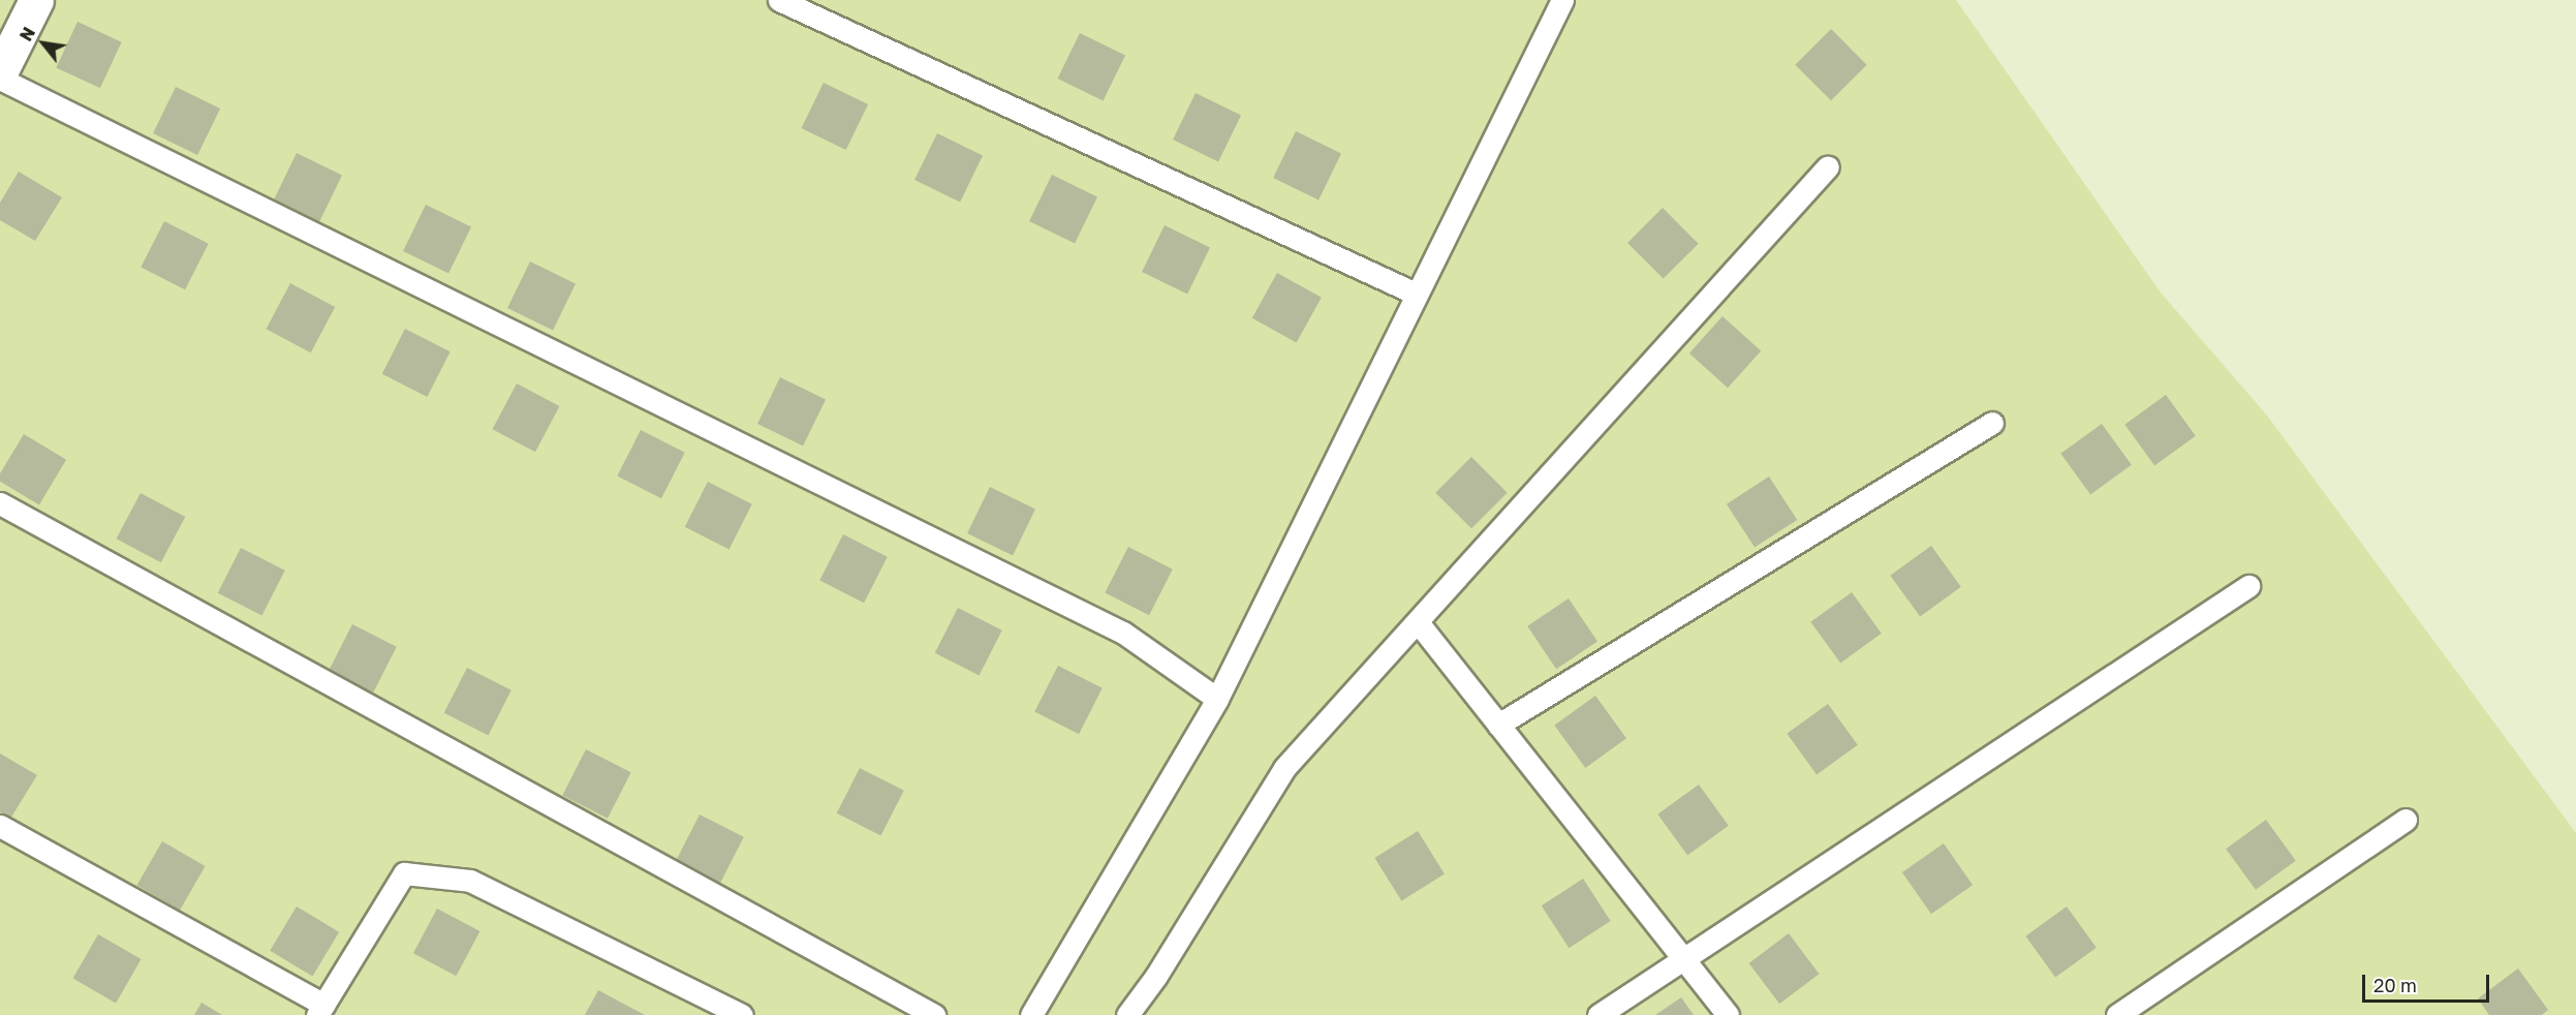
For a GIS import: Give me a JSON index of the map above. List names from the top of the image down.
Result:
{
  "scale_bar": "20 m",
  "north": "top left"
}
